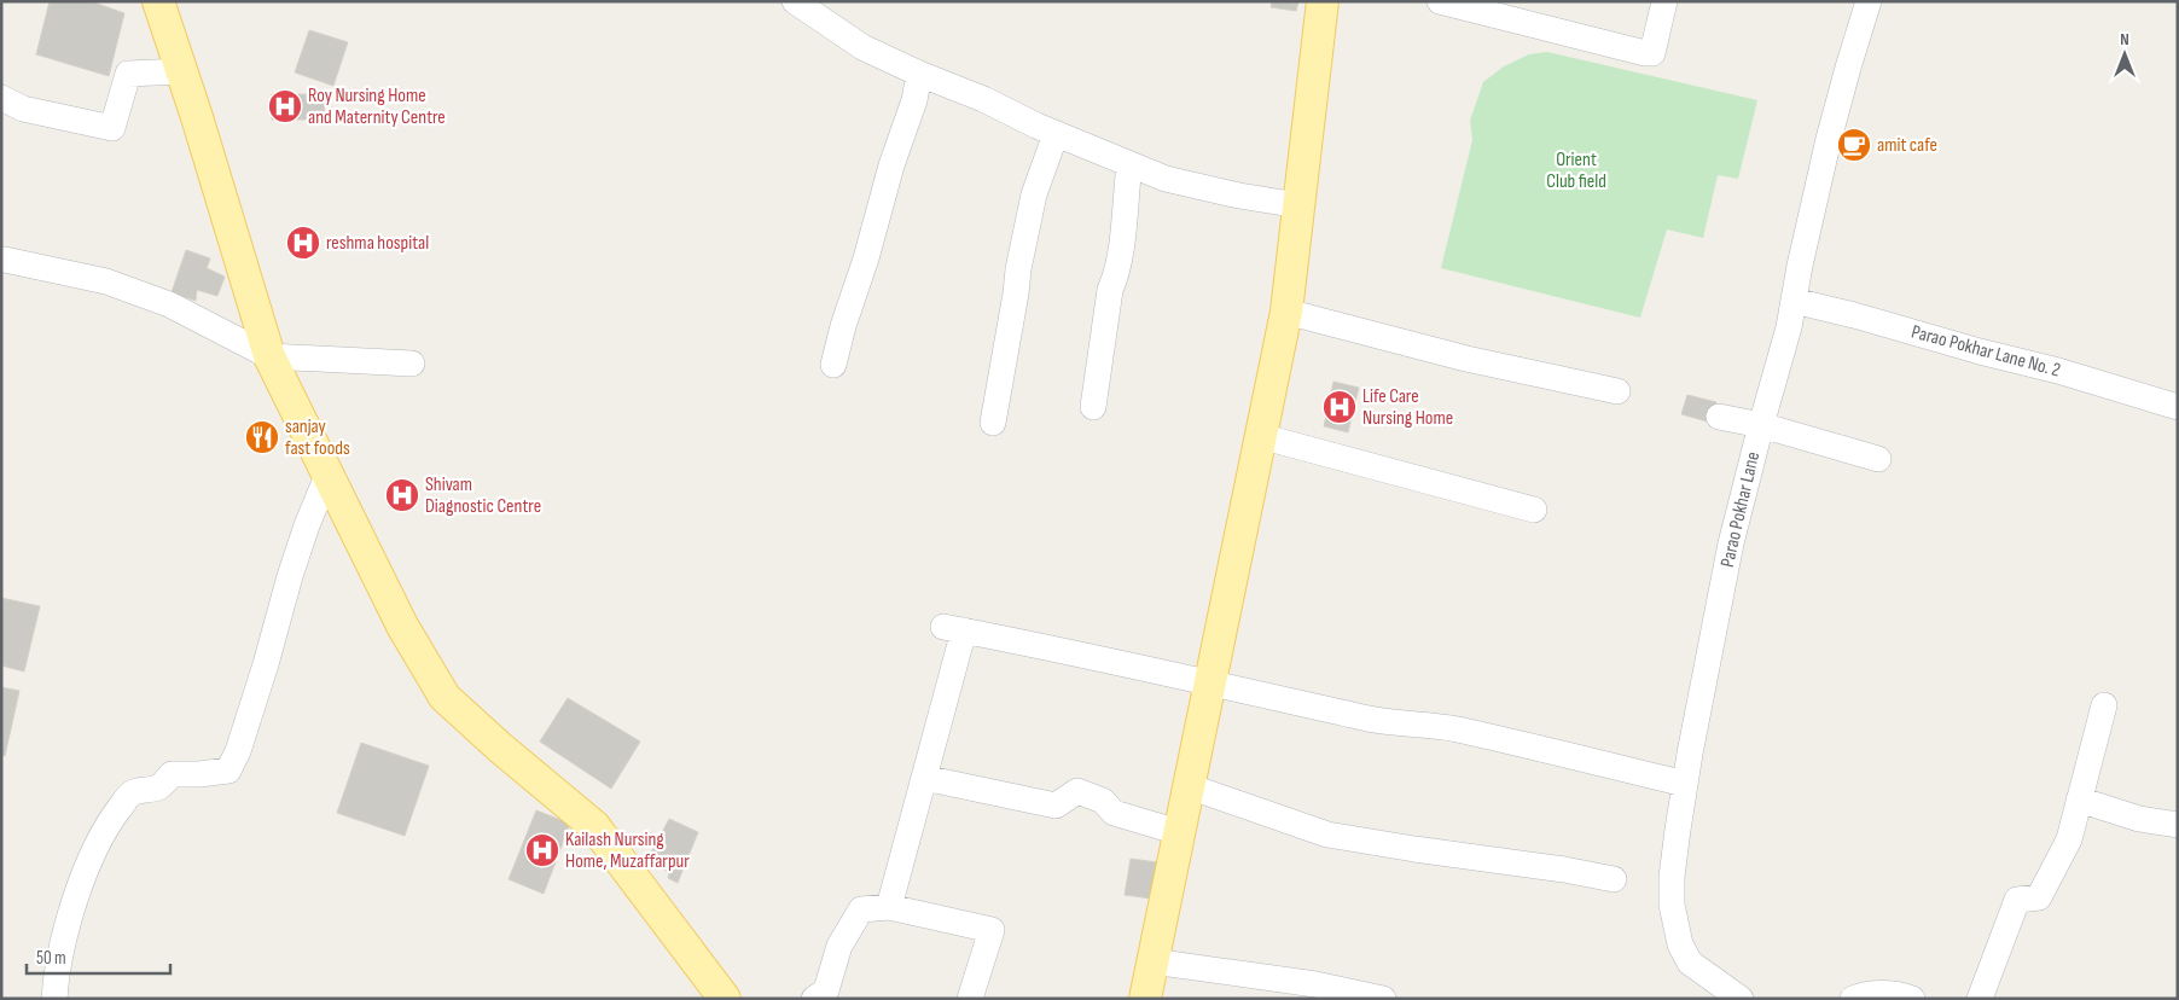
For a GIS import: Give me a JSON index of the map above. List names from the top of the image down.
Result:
{
  "streets": {
    "street": ["Parao Pokhar Lane No. 2", "Parao Pokhar Lane"]
  },
  "crossings": [
    ["Parao Pokhar Lane No. 2", "Parao Pokhar Lane"]
  ],
  "parks": ["Orient Club field"],
  "places": {
    "hospital": [
      "Roy Nursing Home and Maternity Centre",
      "reshma hospital",
      "Life Care Nursing Home",
      "Shivam Diagnostic Centre",
      "Kailash Nursing Home, Muzaffarpur"
    ],
    "cafe": ["amit cafe"],
    "restaurant": ["sanjay fast foods"]
  },
  "scale_bar": "50 m",
  "north": "top"
}
